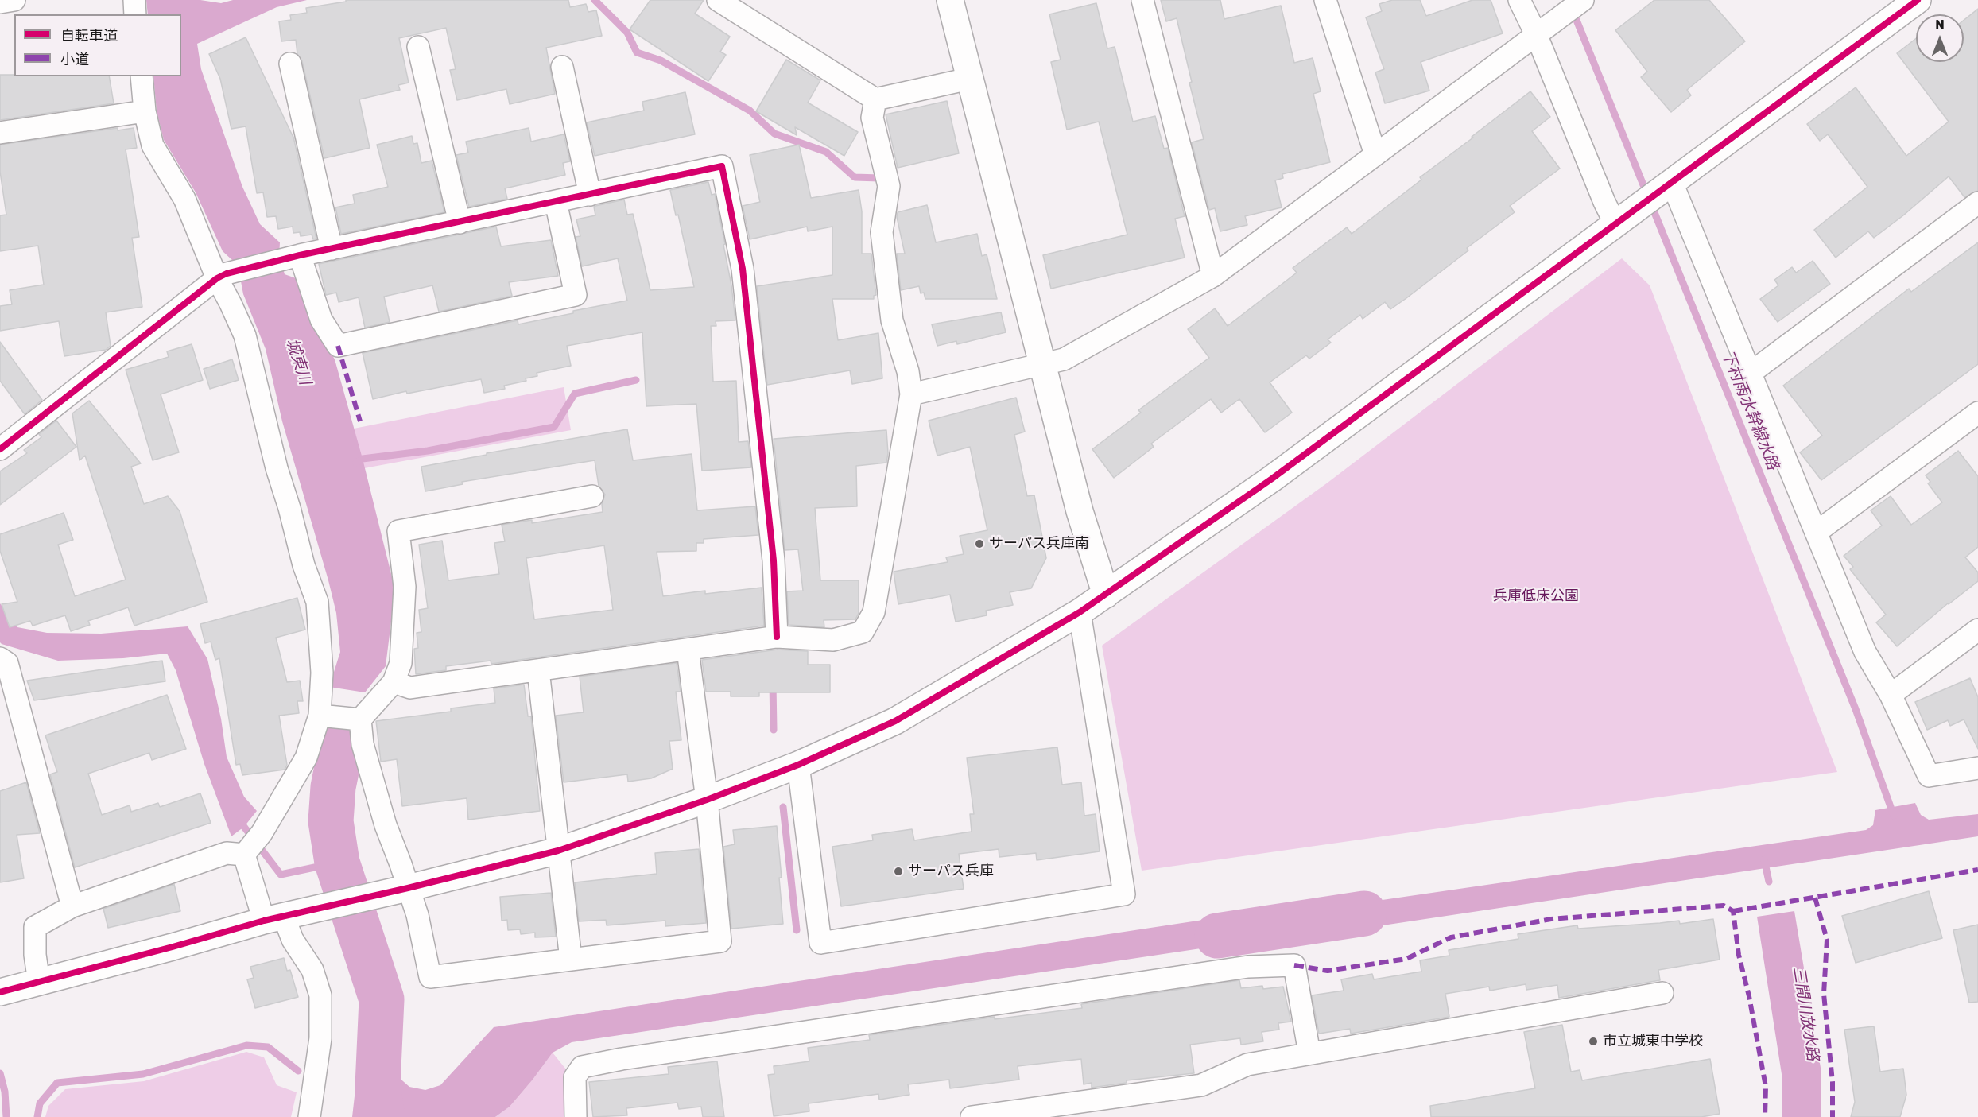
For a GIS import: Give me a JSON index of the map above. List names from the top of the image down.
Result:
{
  "water": ["城東川", "下村雨水幹線水路", "三間川放水路"],
  "parks": ["兵庫低床公園"],
  "places": ["サーパス兵庫南", "サーパス兵庫", "市立城東中学校"],
  "legend": ["自転車道", "小道"],
  "north": "top"
}
